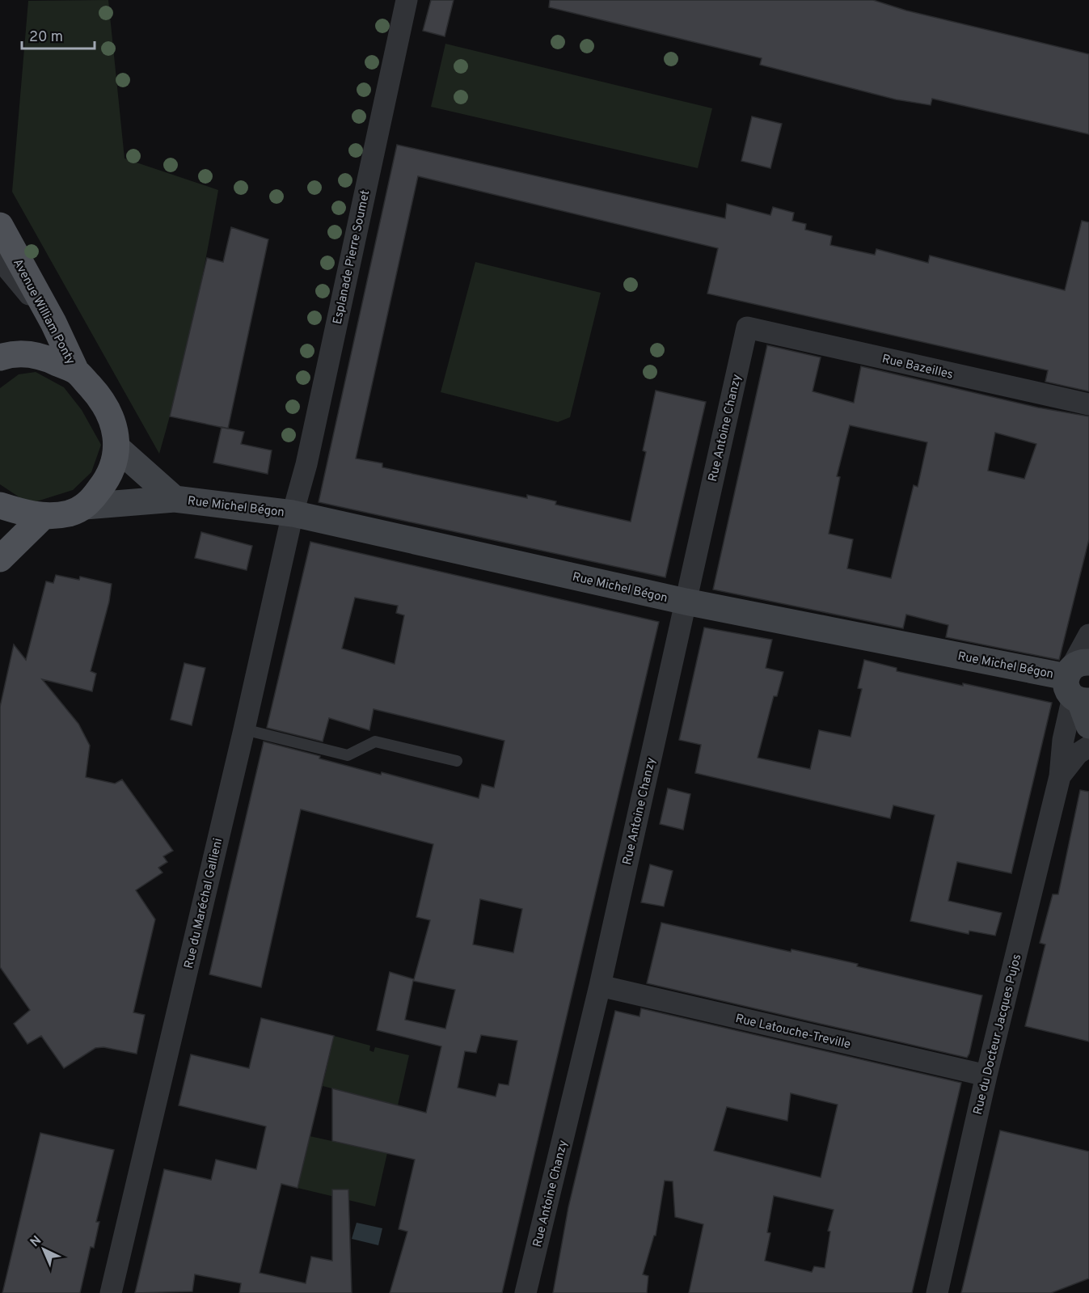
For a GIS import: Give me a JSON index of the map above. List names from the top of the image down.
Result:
{
  "streets": {
    "main road": ["Avenue William Ponty", "Rue Michel Bégon"],
    "street": [
      "Esplanade Pierre Soumet",
      "Rue Bazeilles",
      "Rue Antoine Chanzy",
      "Rue du Maréchal Gallieni",
      "Rue Latouche-Treville",
      "Rue du Docteur Jacques Pujos"
    ]
  },
  "crossings": [
    ["Esplanade Pierre Soumet", "Rue Michel Bégon"],
    ["Esplanade Pierre Soumet", "Rue du Maréchal Gallieni"],
    ["Rue Bazeilles", "Rue Antoine Chanzy"],
    ["Rue Antoine Chanzy", "Rue Michel Bégon"],
    ["Rue Antoine Chanzy", "Rue Latouche-Treville"],
    ["Rue Michel Bégon", "Rue du Maréchal Gallieni"],
    ["Rue Michel Bégon", "Rue du Docteur Jacques Pujos"],
    ["Rue Latouche-Treville", "Rue du Docteur Jacques Pujos"]
  ],
  "scale_bar": "20 m",
  "north": "top left"
}
